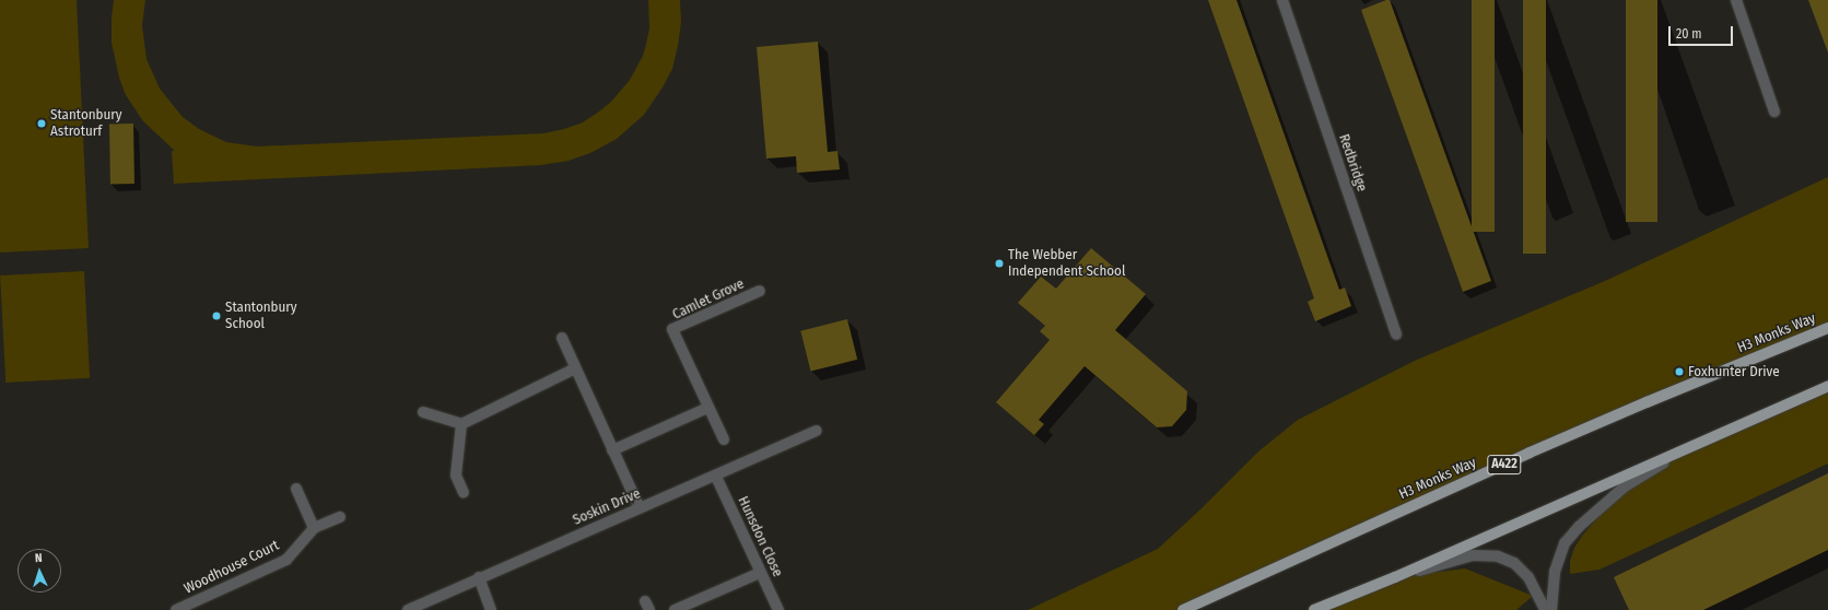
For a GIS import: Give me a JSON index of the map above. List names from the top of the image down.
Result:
{
  "streets": {
    "main road": ["H3 Monks Way", "A422"],
    "street": [
      "Redbridge",
      "Camlet Grove",
      "Soskin Drive",
      "Hunsdon Close",
      "Woodhouse Court"
    ]
  },
  "crossings": [
    ["Soskin Drive", "Hunsdon Close"]
  ],
  "places": [
    "Stantonbury Astroturf",
    "The Webber Independent School",
    "Stantonbury School",
    "Foxhunter Drive"
  ],
  "scale_bar": "20 m",
  "north": "top"
}
